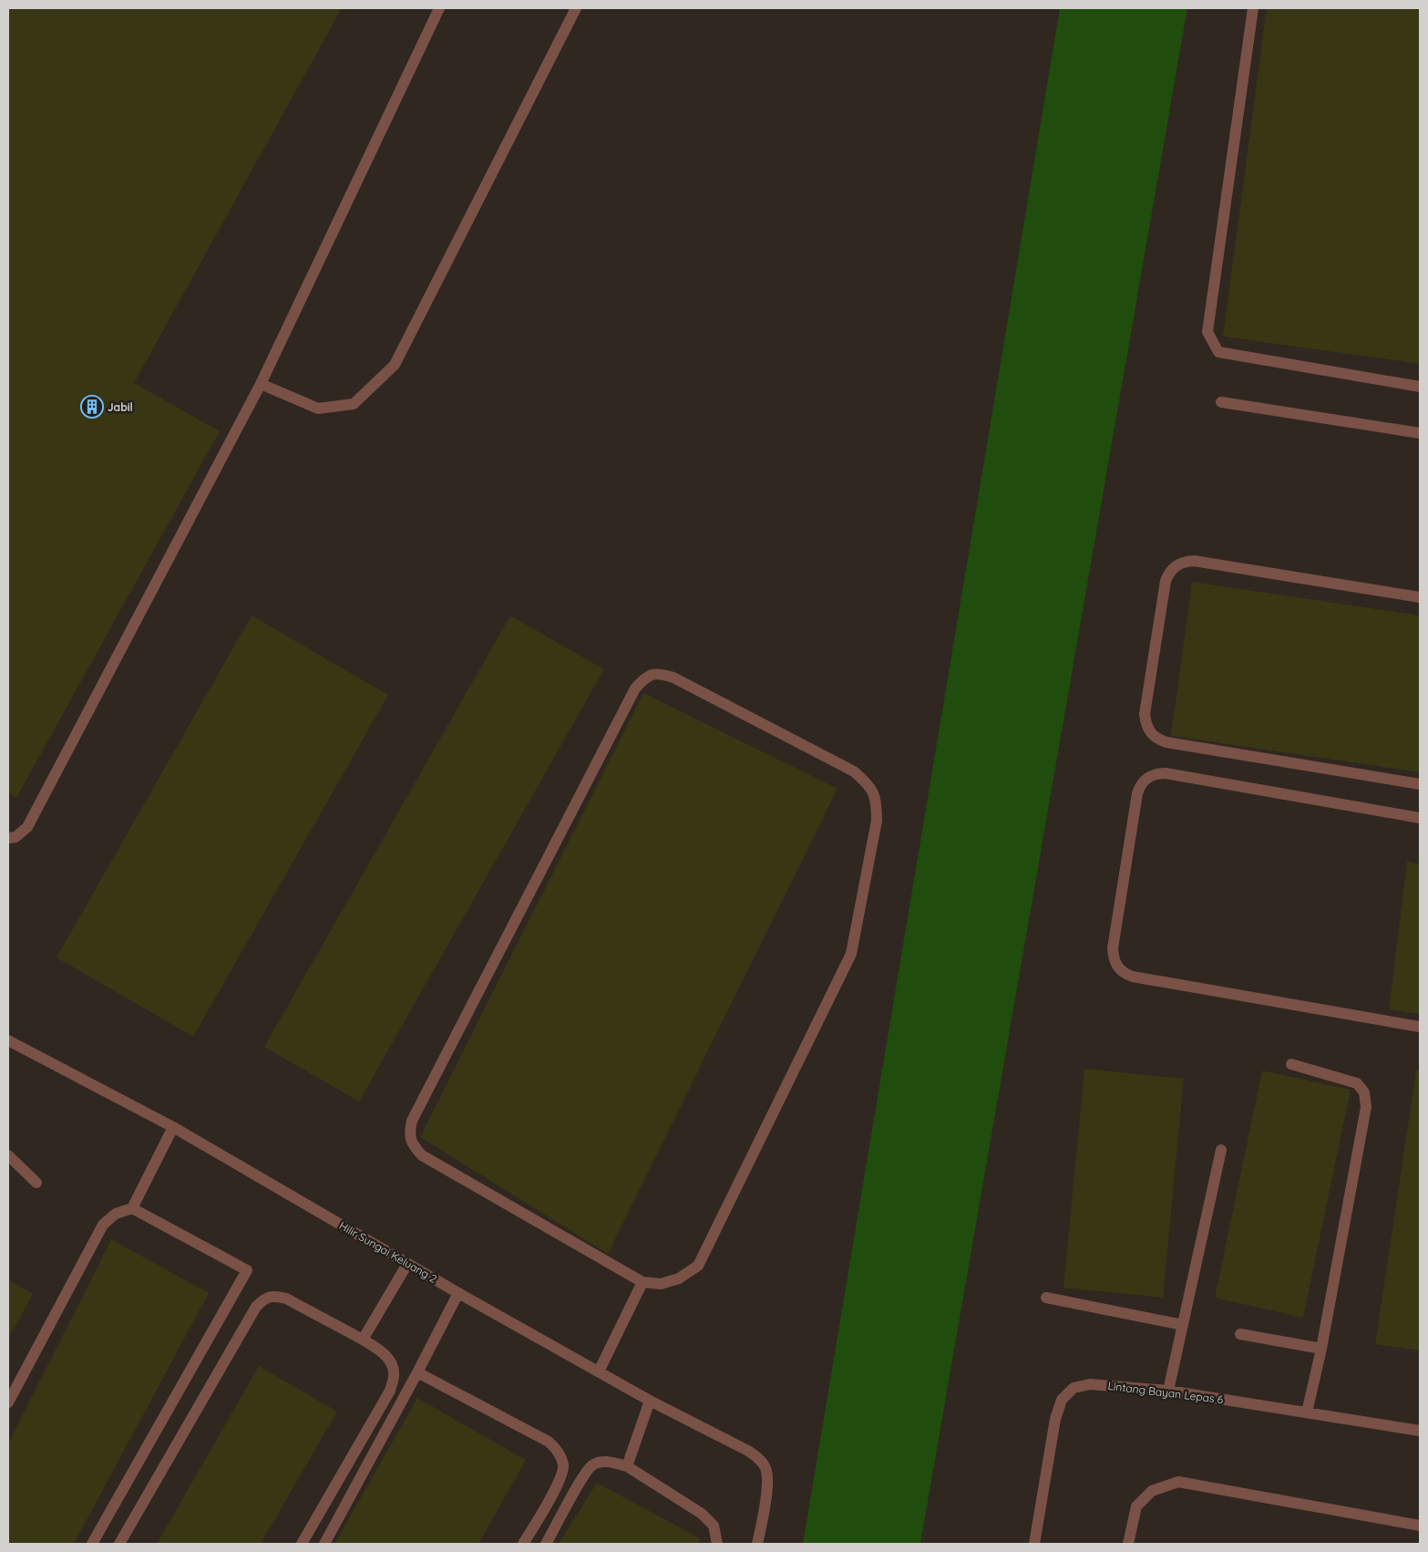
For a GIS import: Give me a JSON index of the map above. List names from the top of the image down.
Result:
{
  "streets": {
    "street": ["Hilir Sungai Keluang 2", "Lintang Bayan Lepas 6"]
  },
  "places": {
    "building": ["Jabil"]
  }
}
